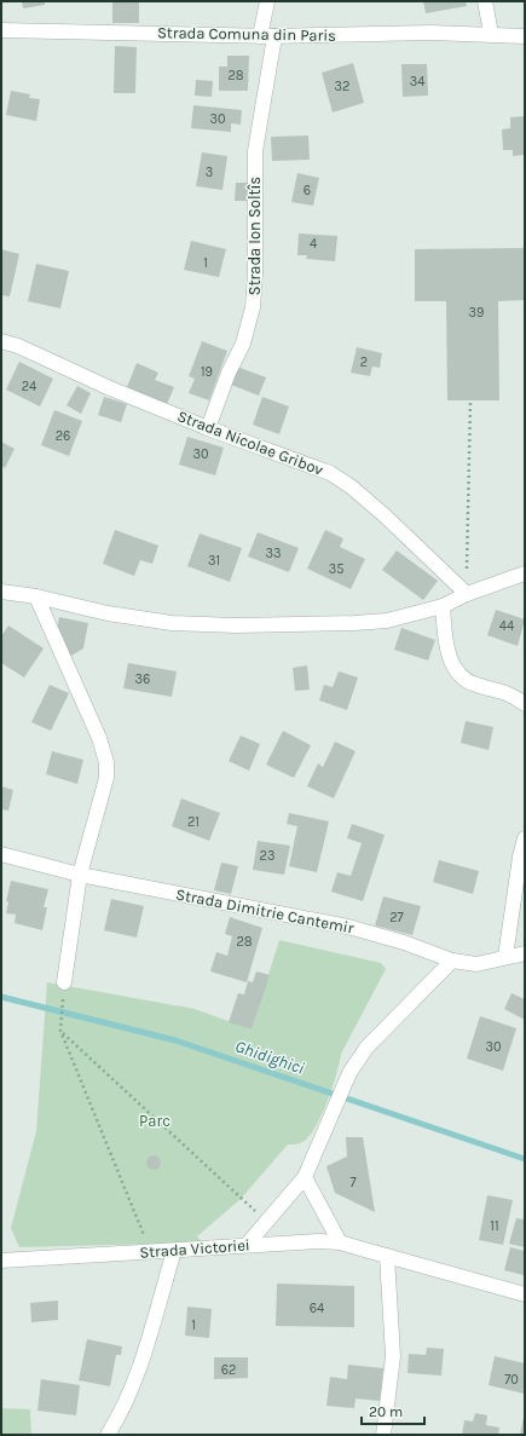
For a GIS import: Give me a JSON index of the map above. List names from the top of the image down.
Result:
{
  "streets": {
    "street": [
      "Strada Comuna din Paris",
      "Strada Ion Soltîs",
      "Strada Nicolae Gribov",
      "Strada Dimitrie Cantemir",
      "Strada Victoriei"
    ]
  },
  "crossings": [
    ["Strada Comuna din Paris", "Strada Ion Soltîs"],
    ["Strada Ion Soltîs", "Strada Nicolae Gribov"]
  ],
  "water": ["Ghidighici"],
  "parks": ["Parc"],
  "house_numbers": [
    "28",
    "34",
    "32",
    "30",
    "3",
    "6",
    "4",
    "1",
    "39",
    "2",
    "19",
    "24",
    "26",
    "30",
    "33",
    "31",
    "35",
    "44",
    "36",
    "21",
    "23",
    "27",
    "28",
    "30",
    "7",
    "11",
    "64",
    "1",
    "62",
    "70"
  ],
  "scale_bar": "20 m"
}
